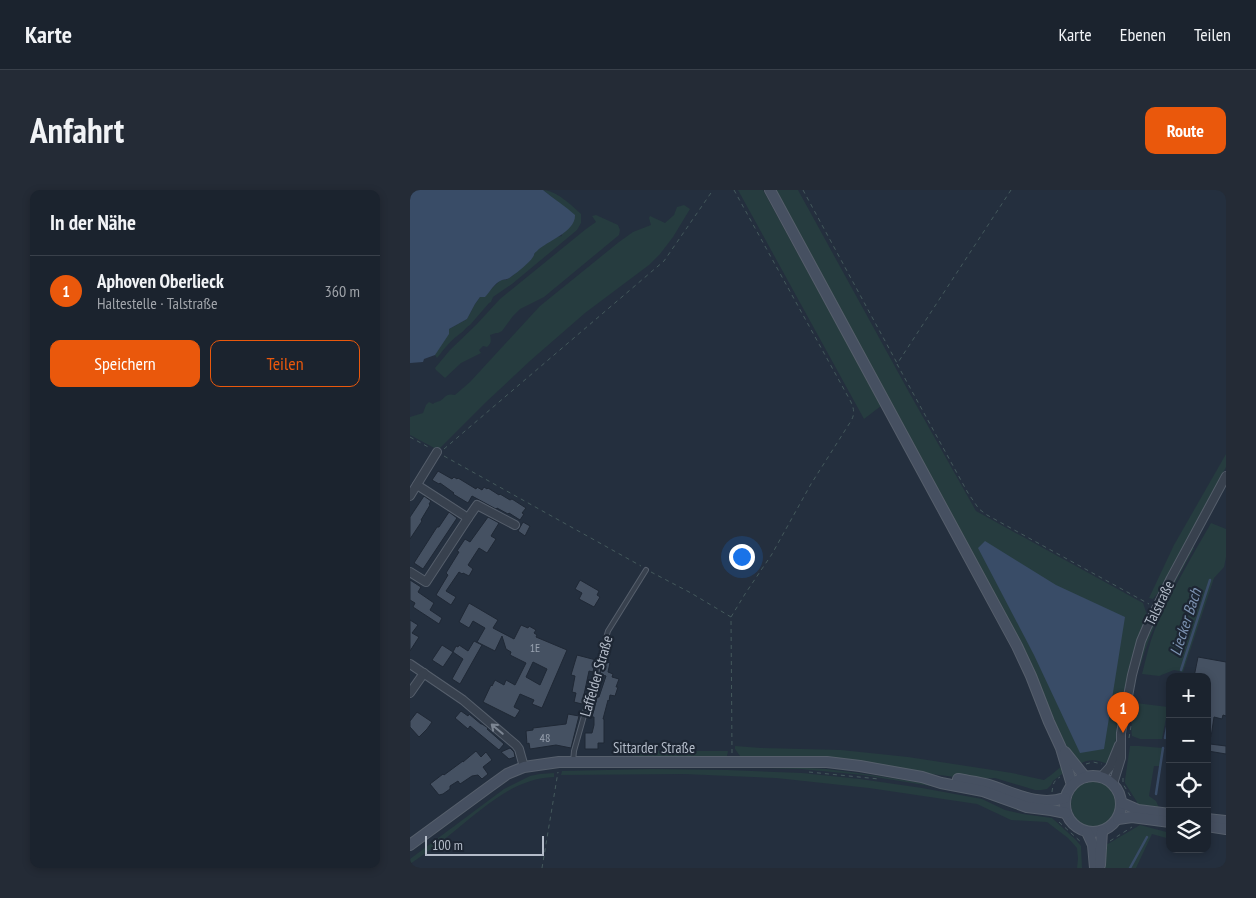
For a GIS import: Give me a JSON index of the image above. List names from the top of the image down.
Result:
{
  "streets": {
    "main road": ["Sittarder Straße"],
    "street": ["Talstraße"],
    "lane": ["Laffelder Straße"]
  },
  "crossings": [
    ["Talstraße", "Sittarder Straße"],
    ["Laffelder Straße", "Sittarder Straße"]
  ],
  "water": ["Liecker Bach"],
  "house_numbers": ["1E", "48"],
  "scale_bar": "100 m",
  "page": {
    "header": "Karte",
    "nav": ["Karte", "Ebenen", "Teilen"],
    "title": "Anfahrt",
    "buttons": [
      "Route",
      ["Speichern", "Teilen"]
    ],
    "heading": "In der Nähe",
    "list": [
      {
        "mark": "1",
        "name": "Aphoven Oberlieck",
        "note": "Haltestelle · Talstraße",
        "value": "360 m"
      }
    ],
    "map_buttons": ["+", "−"],
    "pins": "1",
    "scale": "100 m"
  }
}
